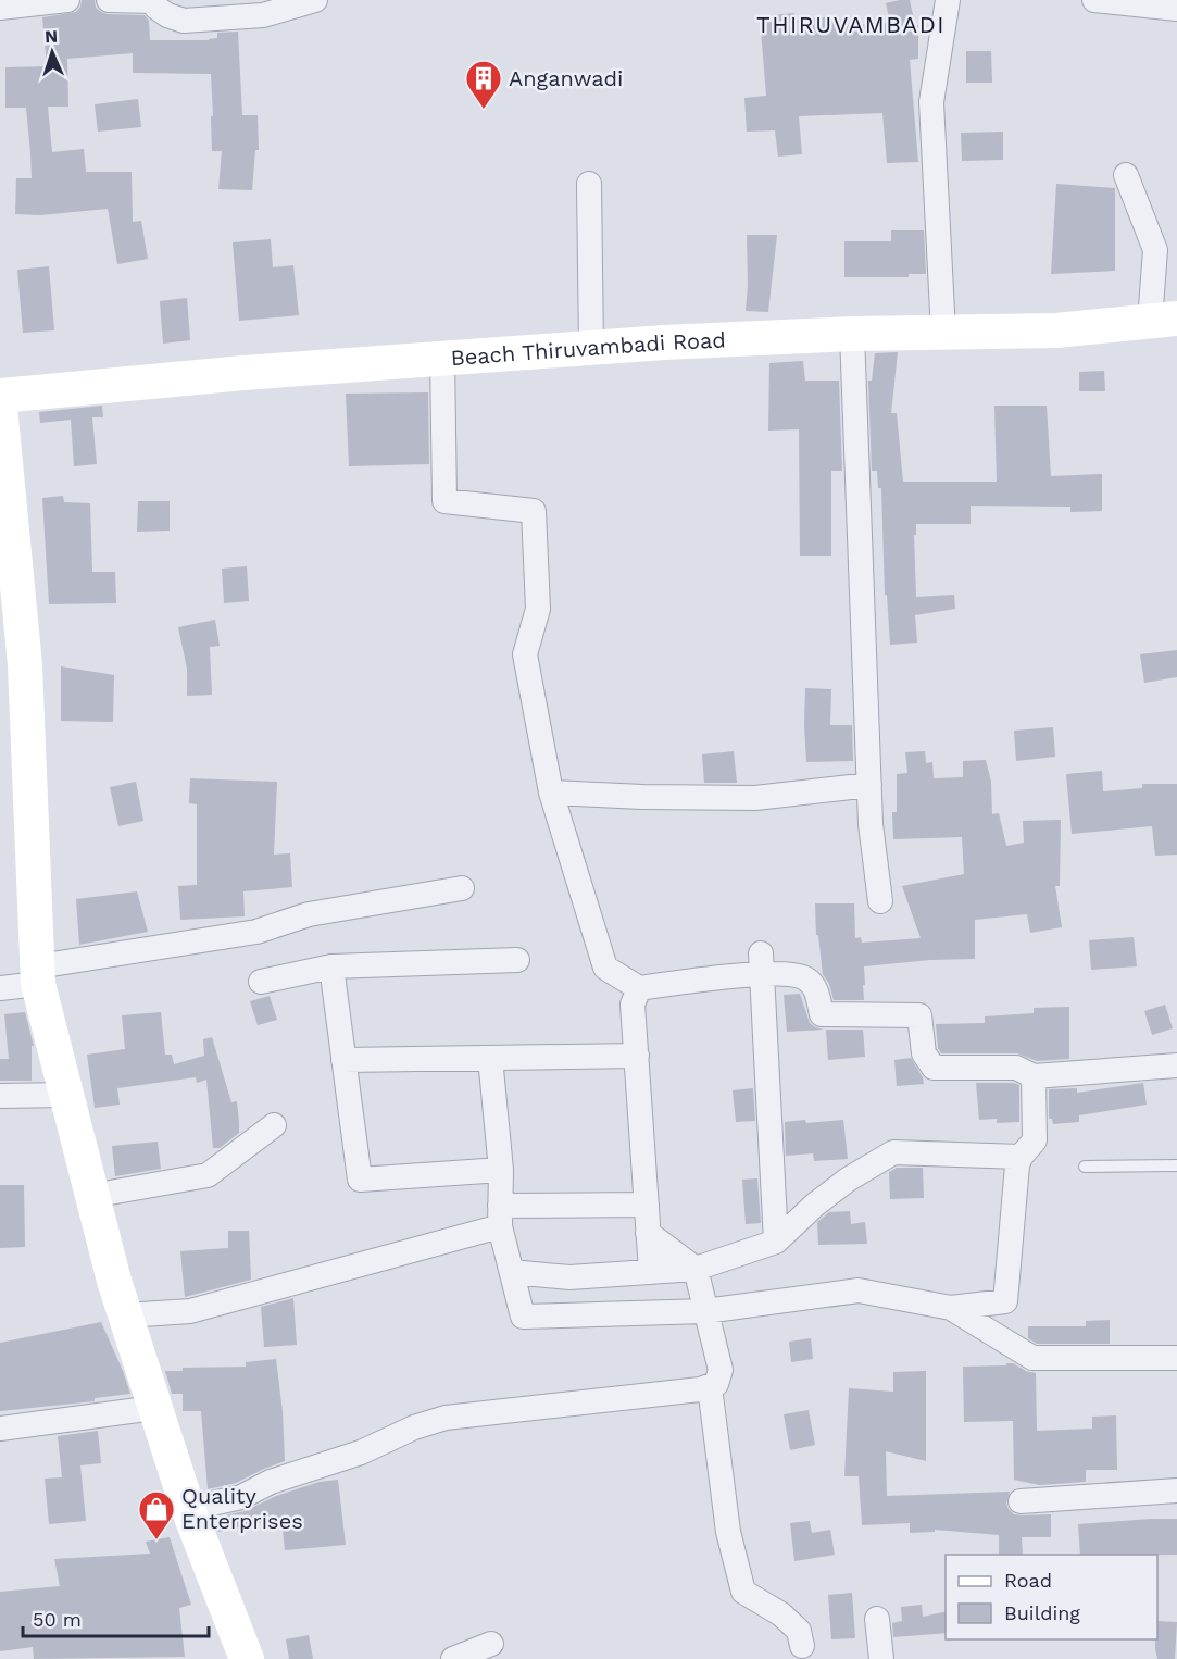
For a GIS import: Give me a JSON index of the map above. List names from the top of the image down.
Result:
{
  "streets": {
    "main road": ["Beach Thiruvambadi Road"]
  },
  "districts": ["THIRUVAMBADI"],
  "places": {
    "building": ["Anganwadi"],
    "shop": ["Quality Enterprises"]
  },
  "legend": ["Road", "Building"],
  "scale_bar": "50 m",
  "north": "top"
}
